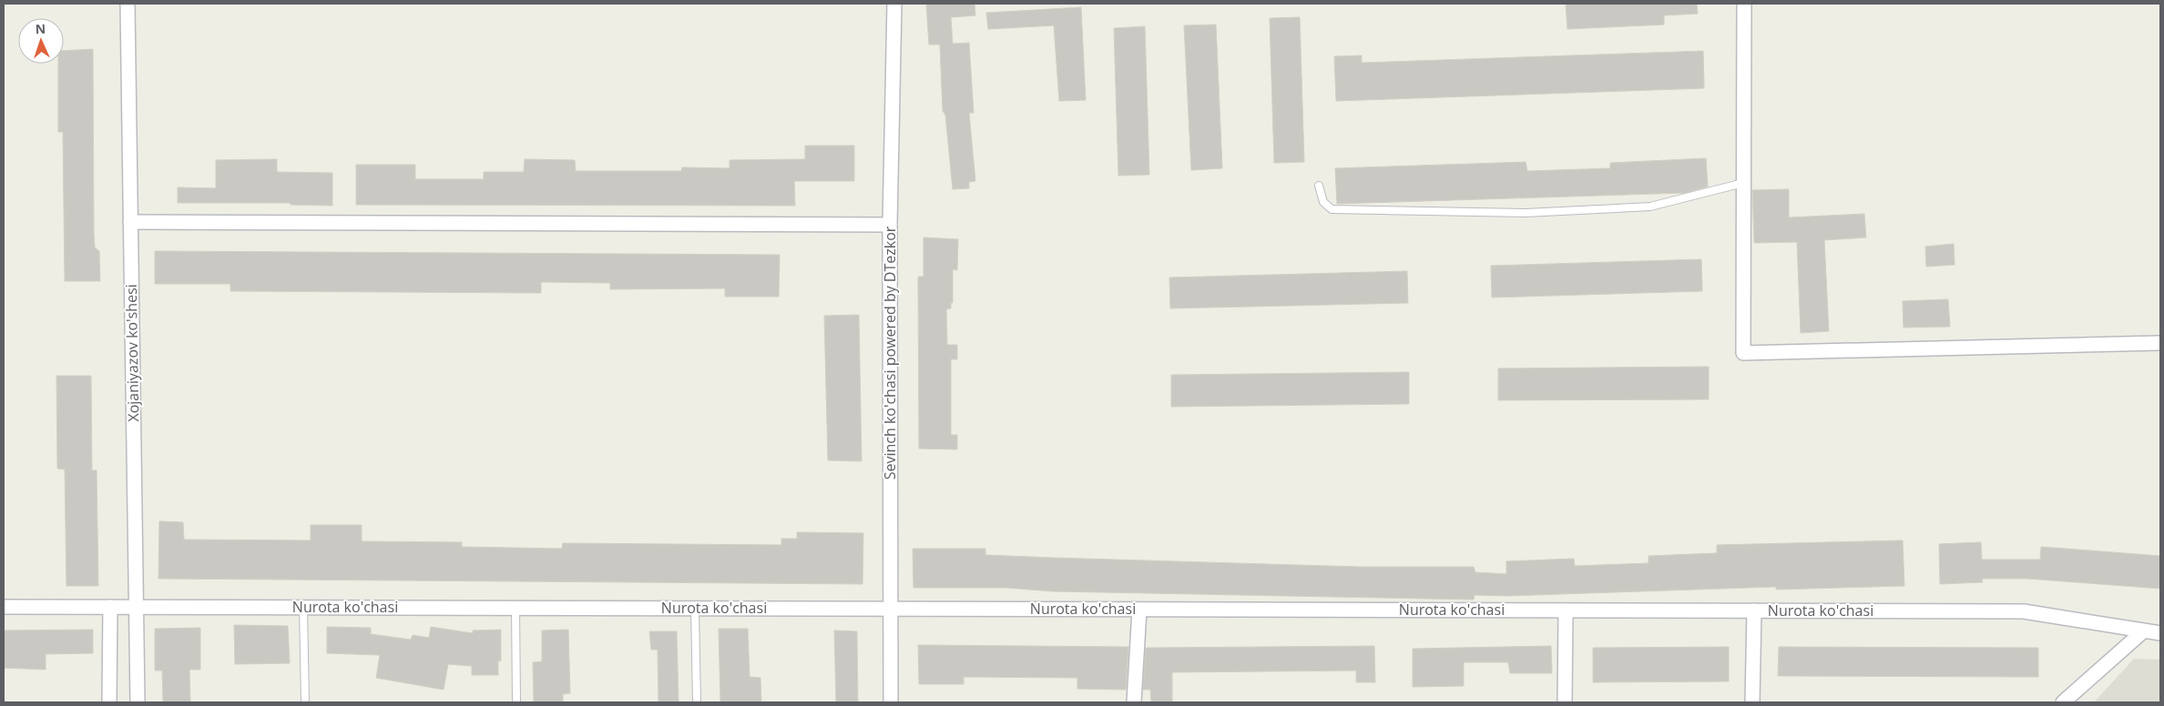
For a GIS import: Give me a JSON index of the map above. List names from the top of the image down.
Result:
{
  "streets": {
    "street": ["Xojaniyazov ko'shesi", "Sevinch ko'chasi powered by DTezkor", "Nurota ko'chasi"]
  },
  "crossings": [
    ["Xojaniyazov ko'shesi", "Nurota ko'chasi"],
    ["Sevinch ko'chasi powered by DTezkor", "Nurota ko'chasi"]
  ],
  "north": "top"
}
